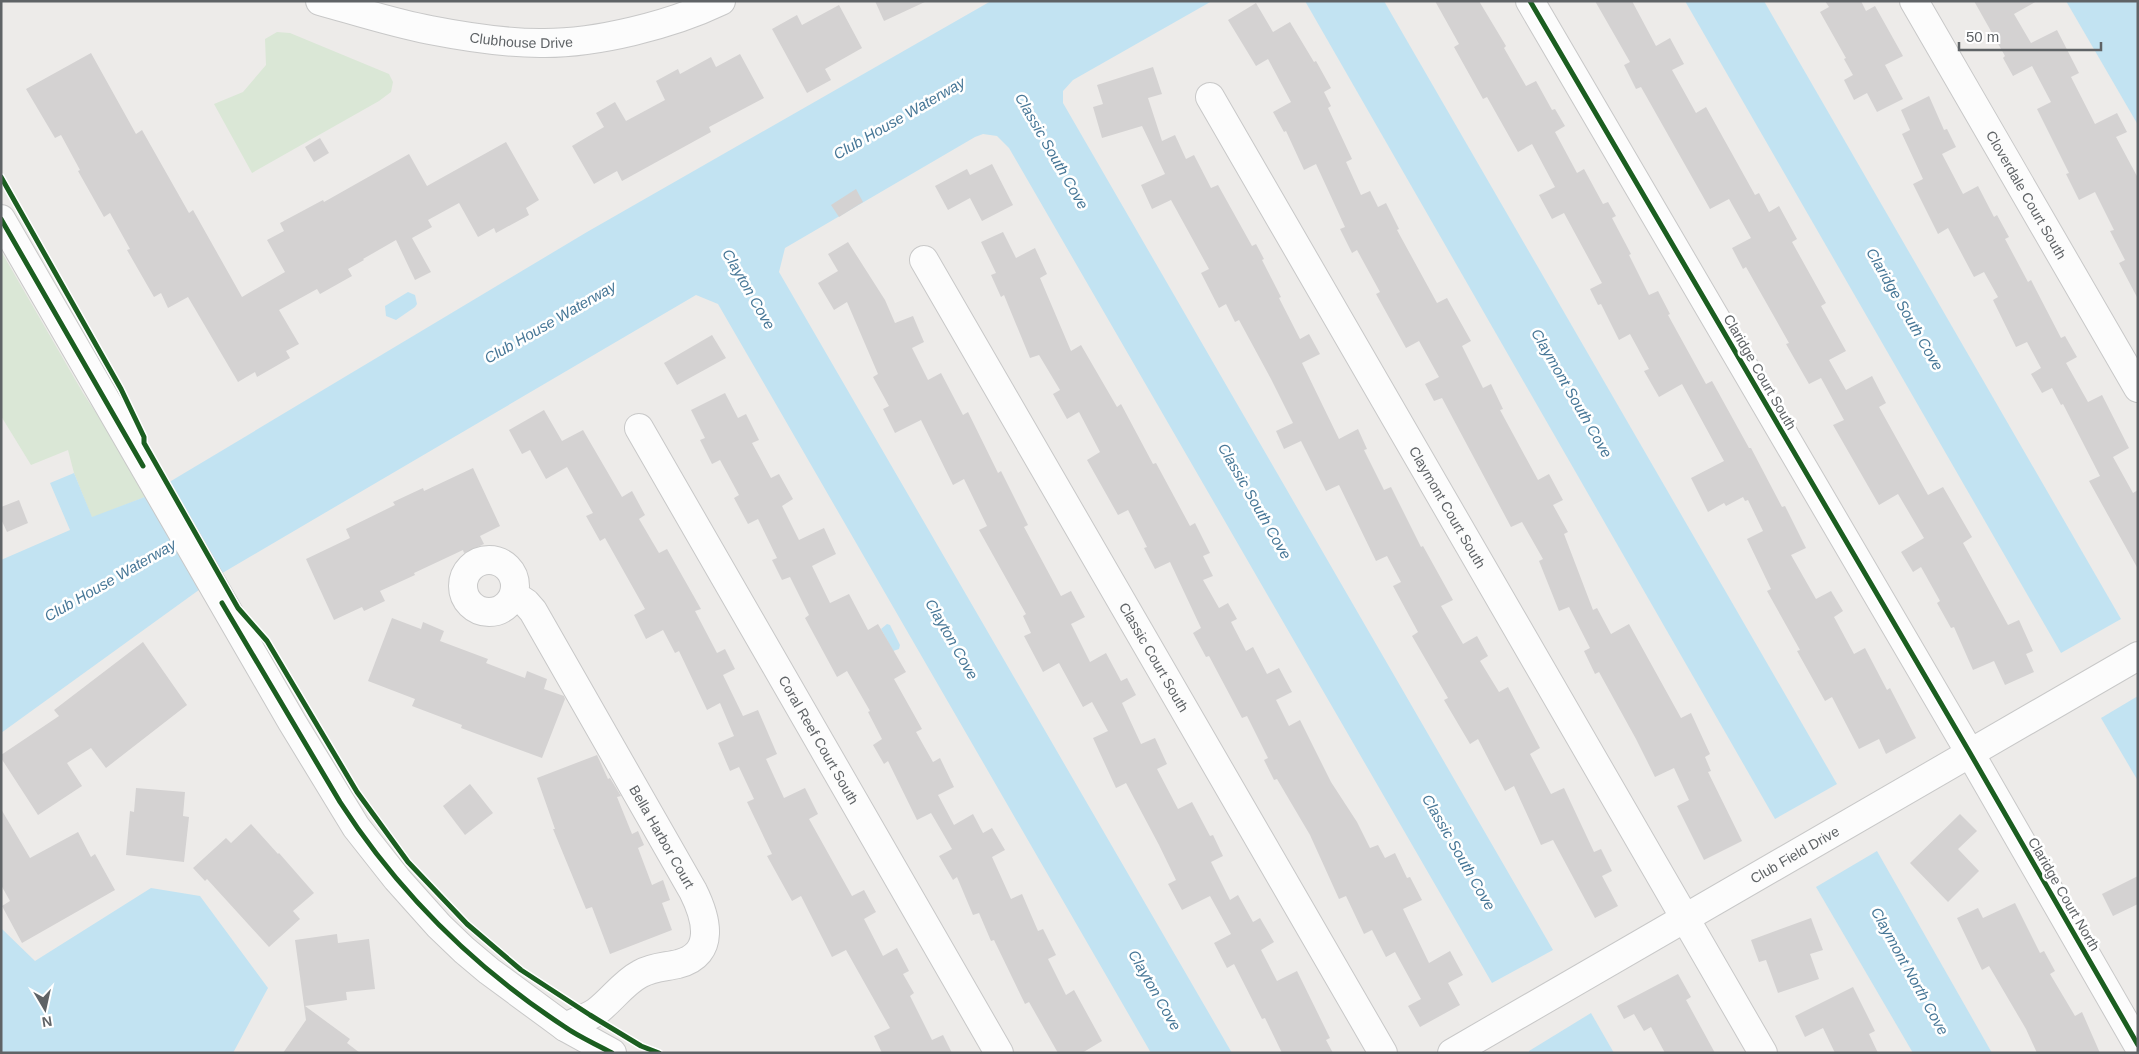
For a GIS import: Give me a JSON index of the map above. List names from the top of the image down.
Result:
{
  "streets": {
    "street": [
      "Clubhouse Drive",
      "Cloverdale Court South",
      "Claridge Court South",
      "Claymont Court South",
      "Classic Court South",
      "Coral Reef Court South",
      "Bella Harbor Court",
      "Club Field Drive",
      "Claridge Court North"
    ]
  },
  "crossings": [
    ["Claridge Court South", "Club Field Drive"],
    ["Claridge Court South", "Claridge Court North"],
    ["Claymont Court South", "Club Field Drive"],
    ["Club Field Drive", "Claridge Court North"]
  ],
  "water": [
    "Club House Waterway",
    "Classic South Cove",
    "Clayton Cove",
    "Claridge South Cove",
    "Claymont South Cove",
    "Claymont North Cove"
  ],
  "scale_bar": "50 m",
  "north": "bottom"
}
